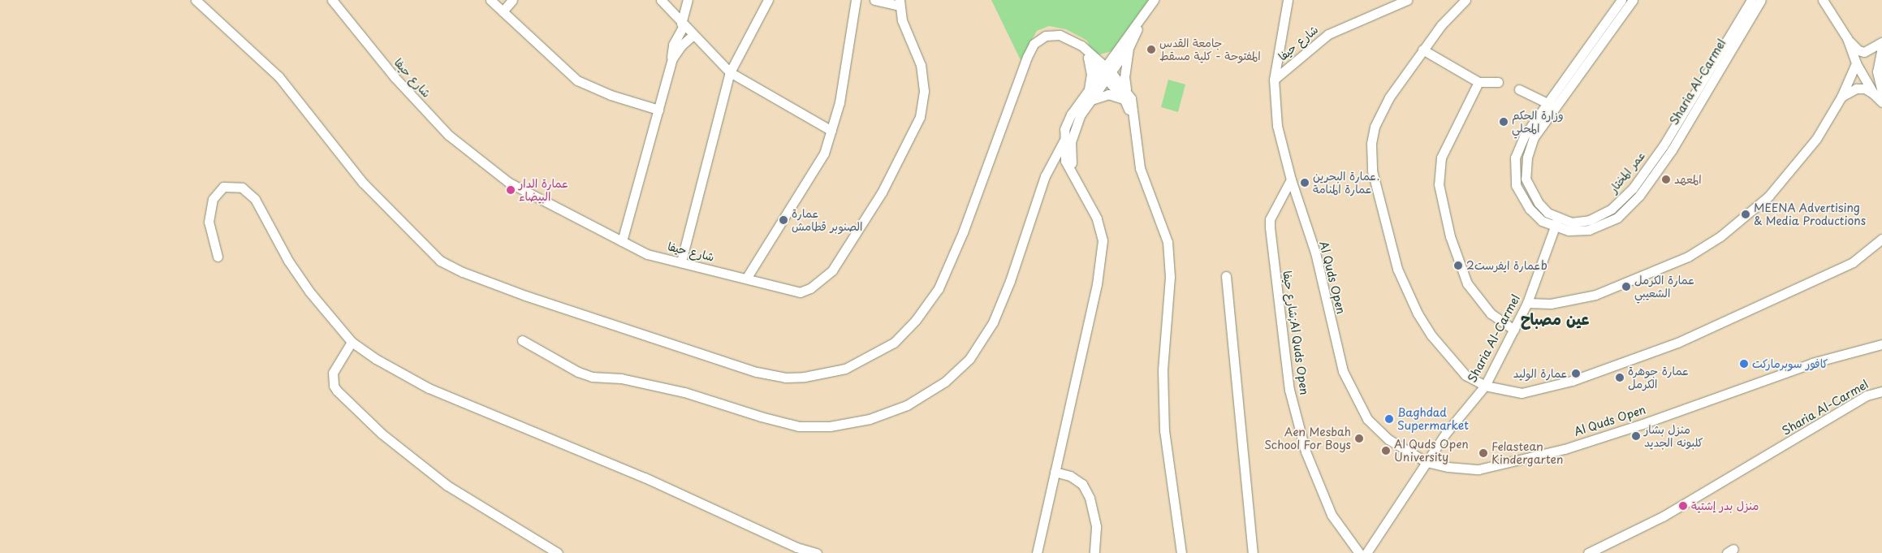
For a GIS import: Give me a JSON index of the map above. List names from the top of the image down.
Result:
{
  "streets": {
    "street": [
      "شارع حيفا",
      "Sharia Al-Carmel",
      "عمر المختار",
      "Al Quds Open",
      "شارع حيفا;Al Quds Open"
    ]
  },
  "crossings": [
    ["شارع حيفا", "Al Quds Open"],
    ["Sharia Al-Carmel", "عمر المختار"],
    ["Sharia Al-Carmel", "Al Quds Open"],
    ["Al Quds Open", "شارع حيفا;Al Quds Open"]
  ],
  "districts": ["عين مصباح"],
  "places": [
    "جامعة القدس المفتوحة - كلية مسقط",
    "وزارة الحكم المحلي",
    "المعهد",
    "عمارة البحرين. عمارة المنامة",
    "عمارة الدار البيضاء",
    "MEENA Advertising & Media Productions",
    "عمارة الصنوبر قطامش",
    "عمارة ايفرست2b",
    "عمارة الكرمل الشعيبي",
    "كافور سوبرماركت",
    "عمارة الوليد",
    "عمارة جوهرة الكرمل",
    "Baghdad Supermarket",
    "منزل بشار كلبونه الجديد",
    "Aen Mesbah School For Boys",
    "Al Quds Open University",
    "Felastean Kindergarten",
    "منزل بدر إشتية"
  ]
}
